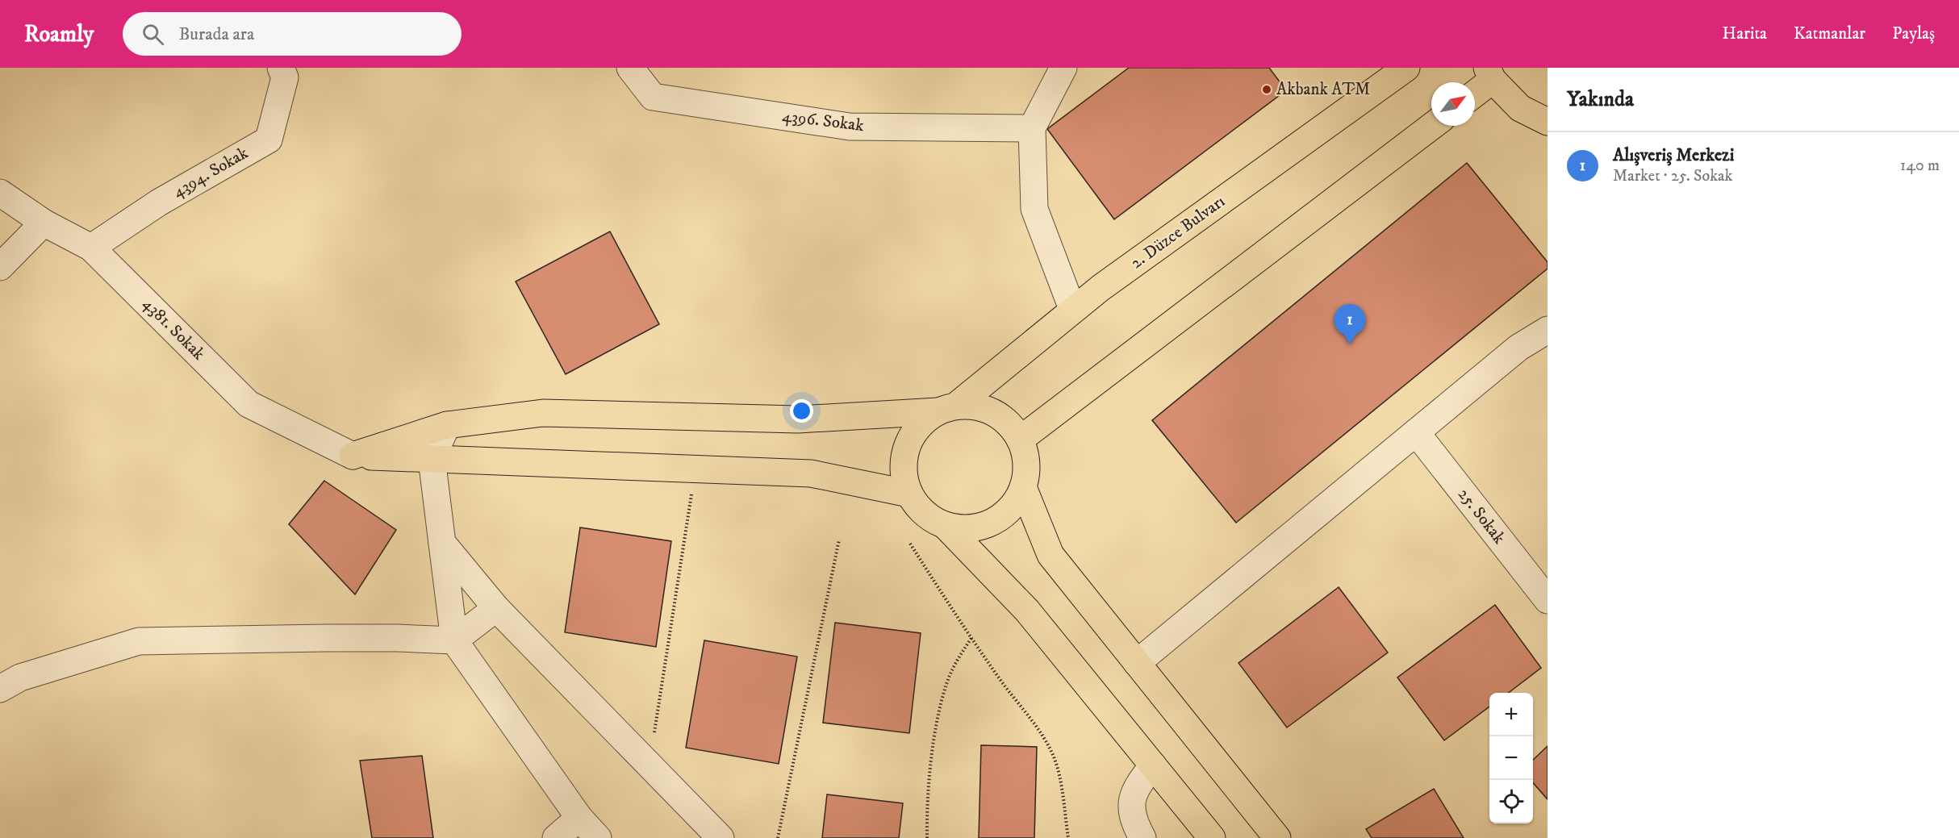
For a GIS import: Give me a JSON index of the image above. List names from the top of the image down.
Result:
{
  "streets": {
    "main road": ["2. Düzce Bulvarı"],
    "street": [
      "4396. Sokak",
      "4394. Sokak",
      "4381. Sokak",
      "25. Sokak"
    ]
  },
  "crossings": [
    ["4394. Sokak", "4381. Sokak"]
  ],
  "places": ["Akbank ATM"],
  "north": "top right",
  "page": {
    "header": "Roamly",
    "search": "Burada ara",
    "nav": ["Harita", "Katmanlar", "Paylaş"],
    "heading": "Yakında",
    "list": [
      {
        "mark": "1",
        "name": "Alışveriş Merkezi",
        "note": "Market · 25. Sokak",
        "value": "140 m"
      }
    ],
    "pins": "1",
    "map_buttons": ["+", "−"]
  }
}
